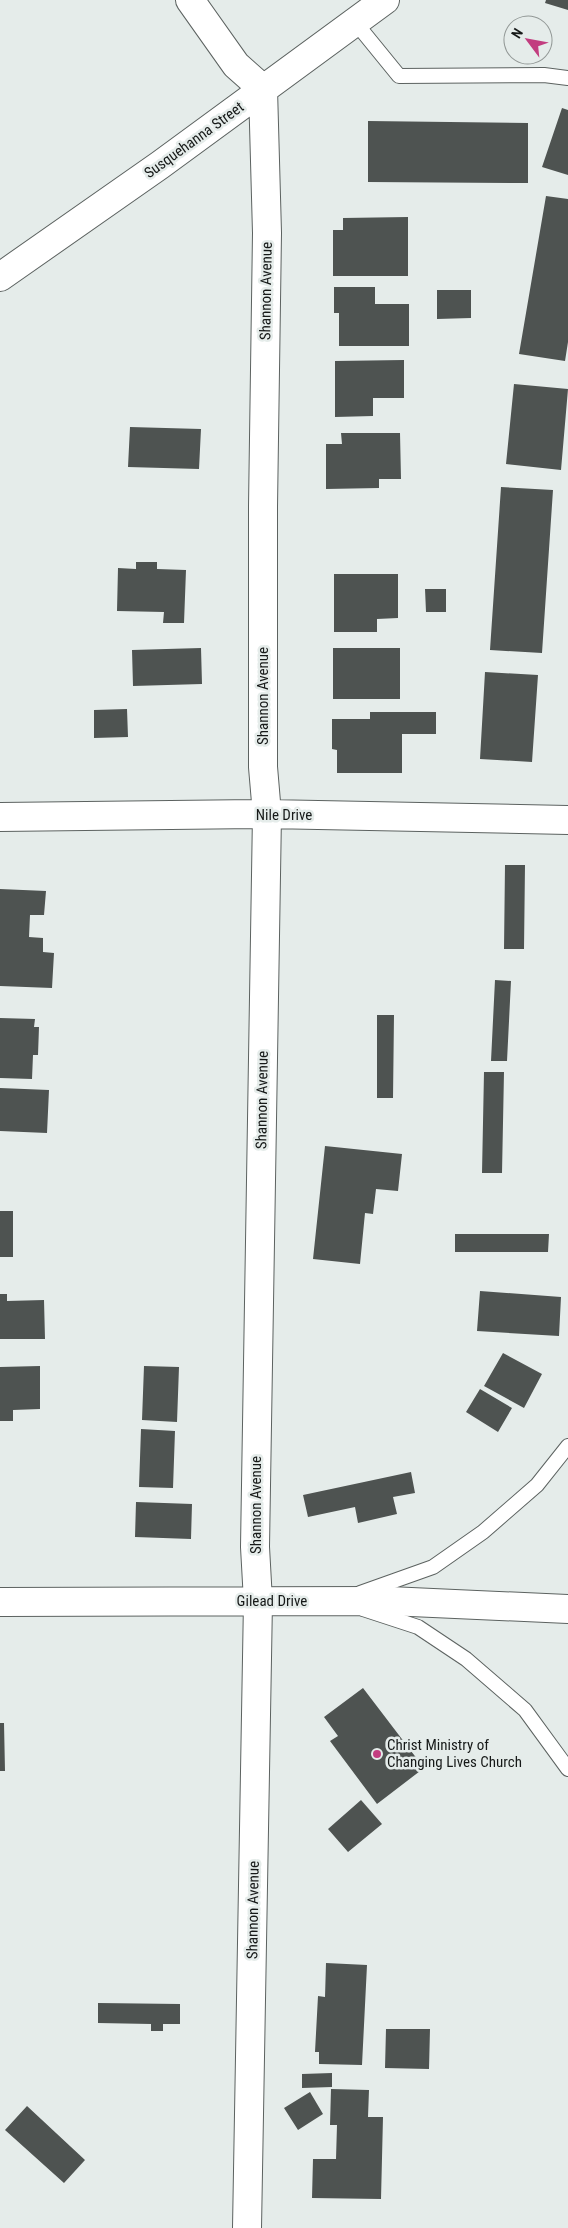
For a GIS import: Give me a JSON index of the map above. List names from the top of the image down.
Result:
{
  "streets": {
    "street": [
      "Susquehanna Street",
      "Shannon Avenue",
      "Nile Drive",
      "Gilead Drive"
    ]
  },
  "crossings": [
    ["Susquehanna Street", "Shannon Avenue"],
    ["Shannon Avenue", "Nile Drive"],
    ["Shannon Avenue", "Gilead Drive"]
  ],
  "places": ["Christ Ministry of Changing Lives Church"],
  "north": "top left"
}
